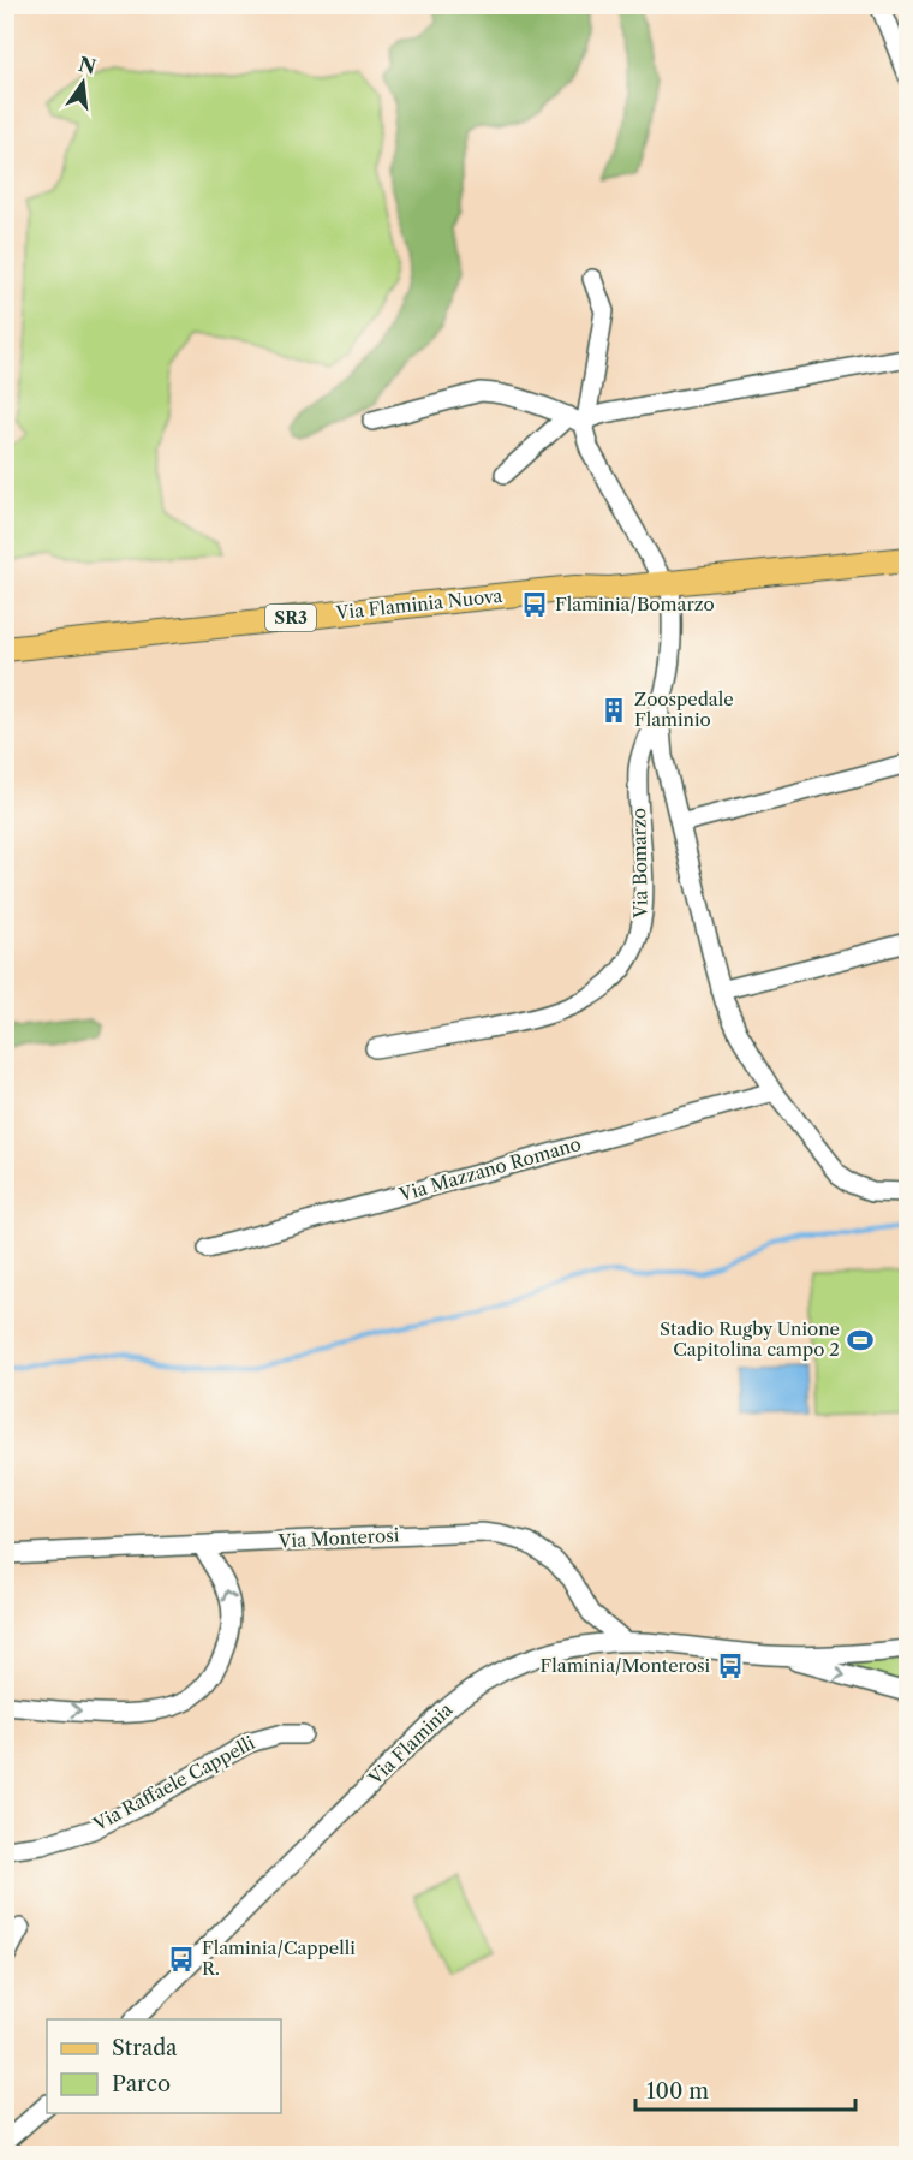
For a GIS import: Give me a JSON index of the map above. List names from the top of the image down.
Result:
{
  "streets": {
    "main road": ["Via Flaminia Nuova", "SR3"],
    "street": [
      "Via Bomarzo",
      "Via Mazzano Romano",
      "Via Monterosi",
      "Via Flaminia",
      "Via Raffaele Cappelli"
    ]
  },
  "crossings": [
    ["Via Flaminia Nuova", "Via Bomarzo"],
    ["Via Bomarzo", "Via Mazzano Romano"],
    ["Via Monterosi", "Via Flaminia"]
  ],
  "places": {
    "bus stop": ["Flaminia/Bomarzo", "Flaminia/Monterosi", "Flaminia/Cappelli R."],
    "building": ["Zoospedale Flaminio"],
    "sports": ["Stadio Rugby Unione Capitolina campo 2"]
  },
  "legend": ["Strada", "Parco"],
  "scale_bar": "100 m",
  "north": "top"
}
